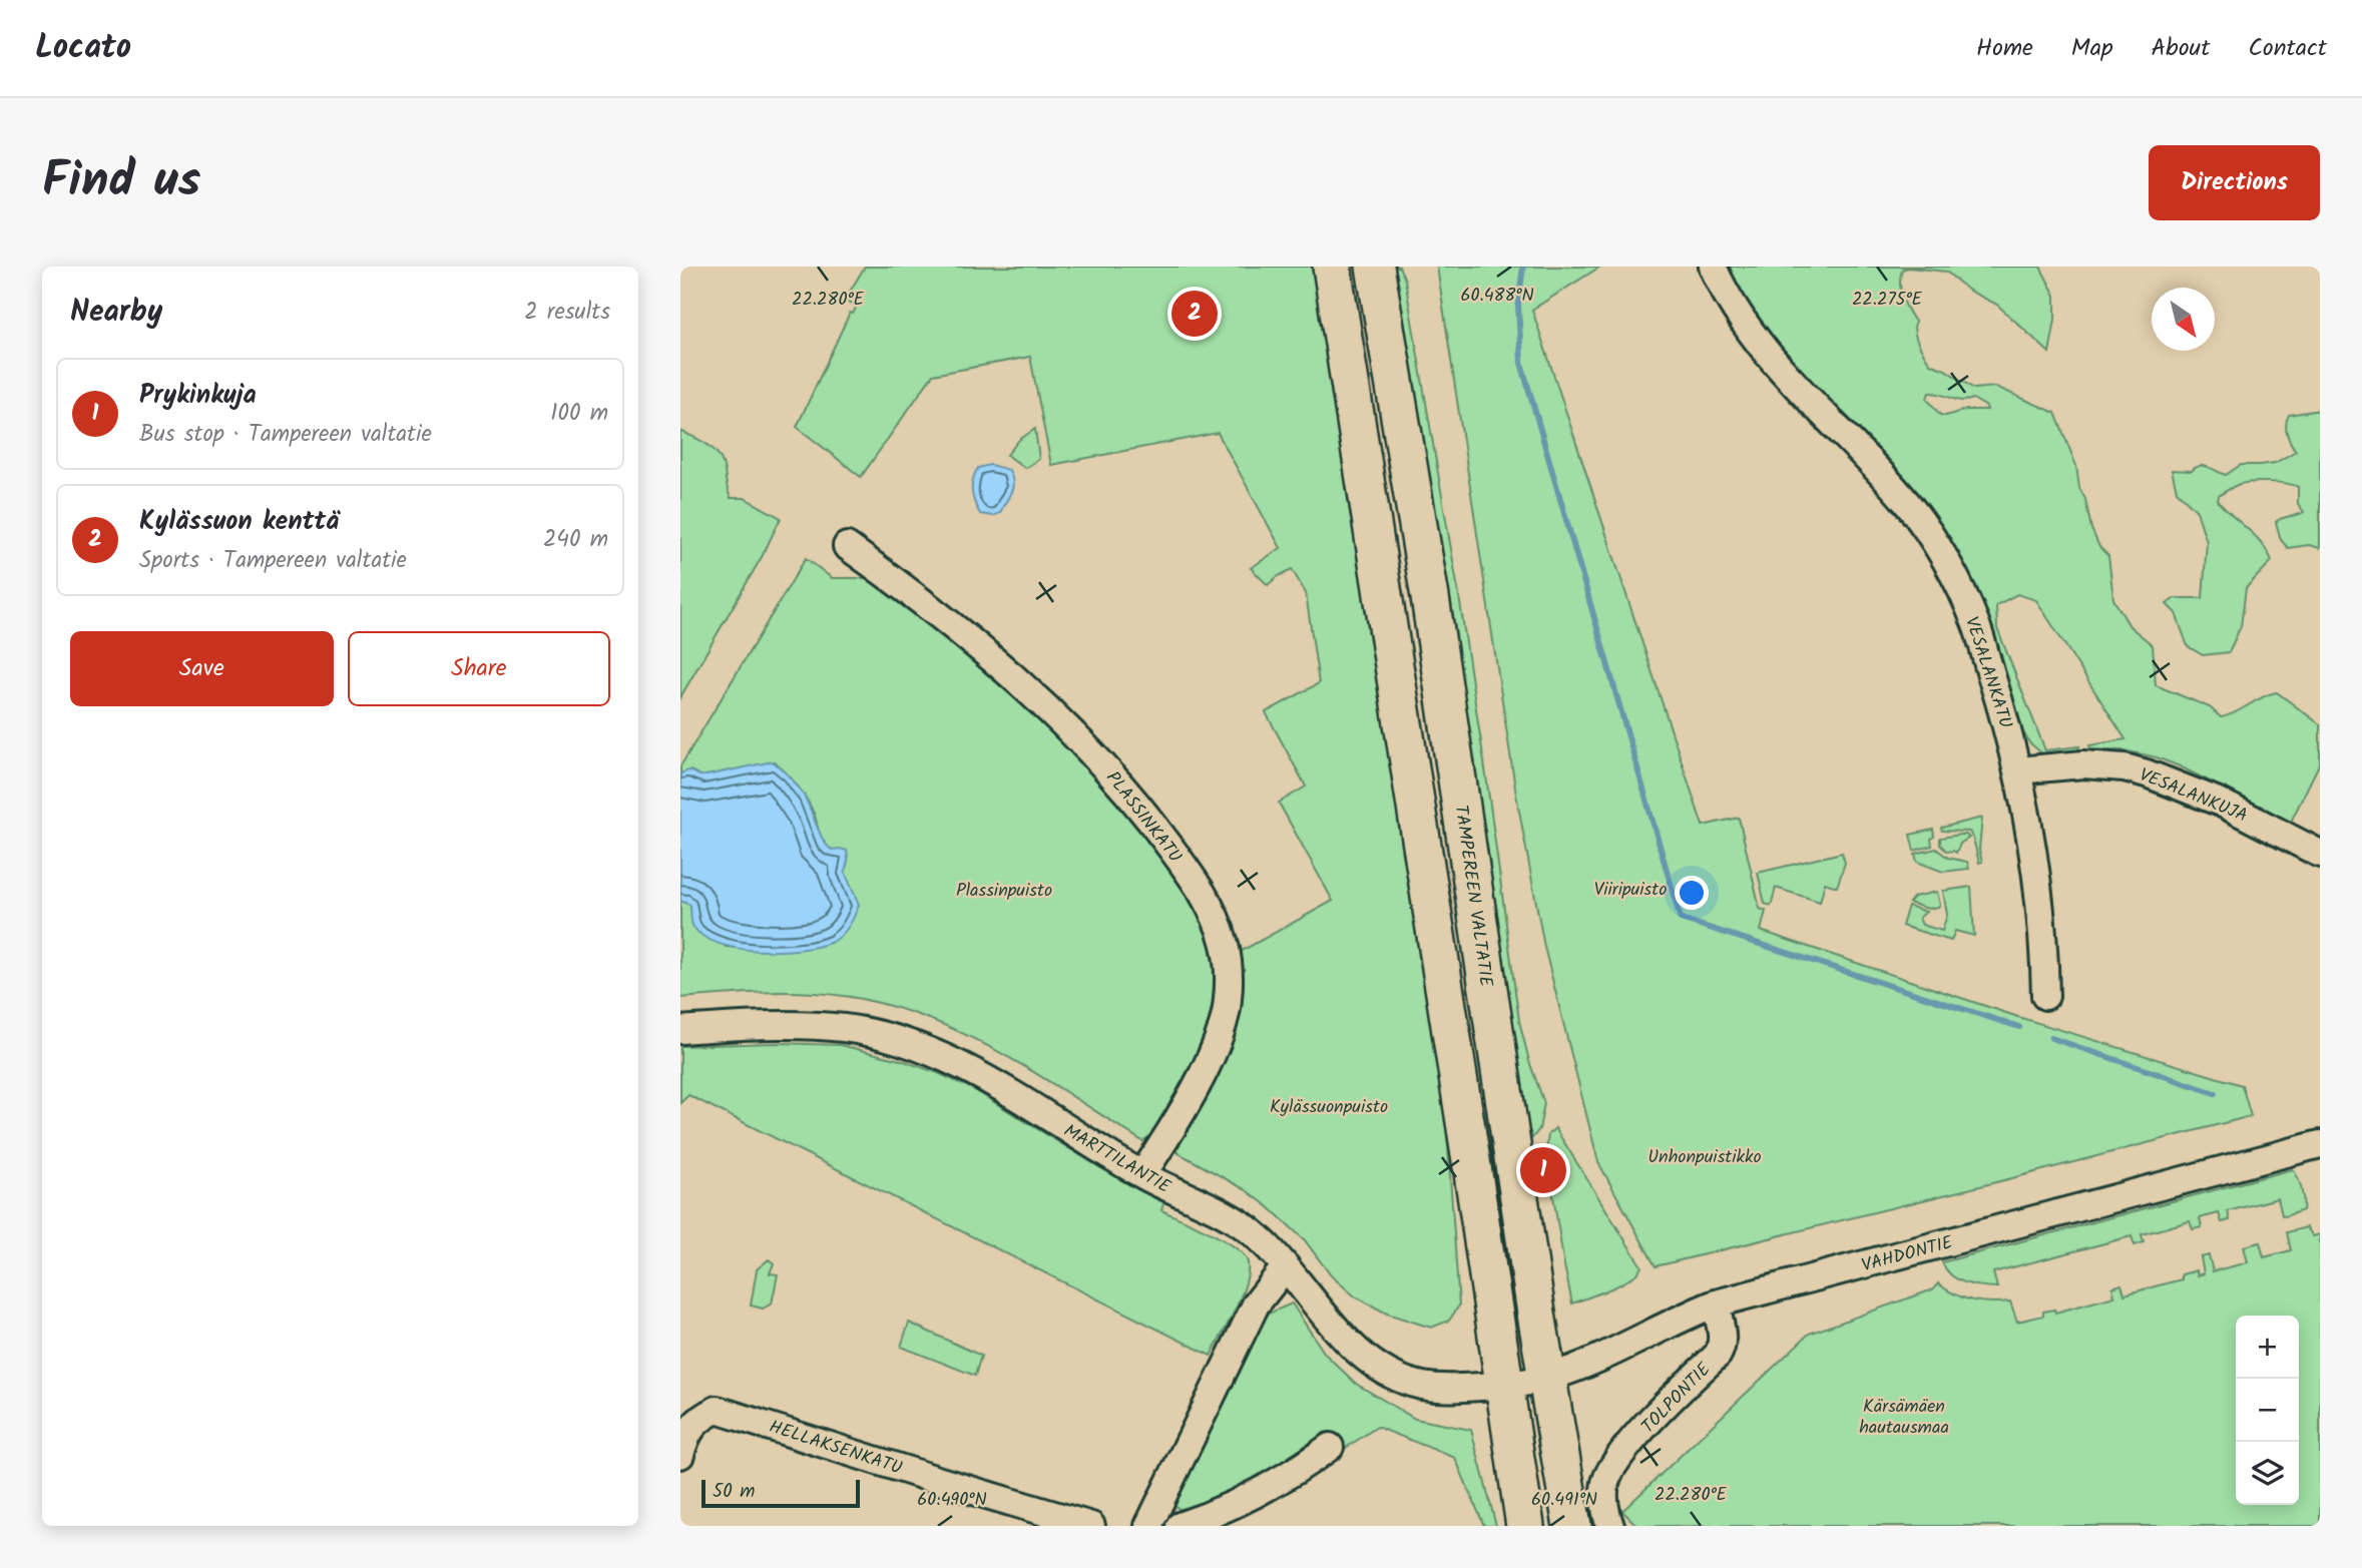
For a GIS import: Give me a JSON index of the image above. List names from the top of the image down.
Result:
{
  "streets": {
    "highway": ["TAMPEREEN VALTATIE"],
    "street": [
      "VESALANKATU",
      "VESALANKUJA",
      "PLASSINKATU",
      "MARTTILANTIE",
      "VAHDONTIE",
      "TOLPONTIE",
      "HELLAKSENKATU"
    ]
  },
  "crossings": [
    ["VESALANKATU", "VESALANKUJA"],
    ["PLASSINKATU", "MARTTILANTIE"],
    ["TAMPEREEN VALTATIE", "VAHDONTIE"],
    ["MARTTILANTIE", "VAHDONTIE"],
    ["VAHDONTIE", "TOLPONTIE"]
  ],
  "parks": [
    "Viiripuisto",
    "Plassinpuisto",
    "Kylässuonpuisto",
    "Unhonpuistikko",
    "Kärsämäen hautausmaa"
  ],
  "scale_bar": "50 m",
  "north": "bottom right",
  "page": {
    "header": "Locato",
    "nav": [
      "Home",
      "Map",
      "About",
      "Contact"
    ],
    "title": "Find us",
    "buttons": [
      "Directions",
      ["Save", "Share"]
    ],
    "heading": ["Nearby", "2 results"],
    "pins": ["2", "1"],
    "list": [
      {
        "mark": "1",
        "name": "Prykinkuja",
        "note": "Bus stop · Tampereen valtatie",
        "value": "100 m"
      },
      {
        "mark": "2",
        "name": "Kylässuon kenttä",
        "note": "Sports · Tampereen valtatie",
        "value": "240 m"
      }
    ],
    "map_buttons": ["+", "−"],
    "scale": "50 m"
  },
  "coordinates": [
    "60.488°N",
    "22.280°E",
    "22.275°E",
    "60.490°N",
    "60.491°N"
  ]
}
